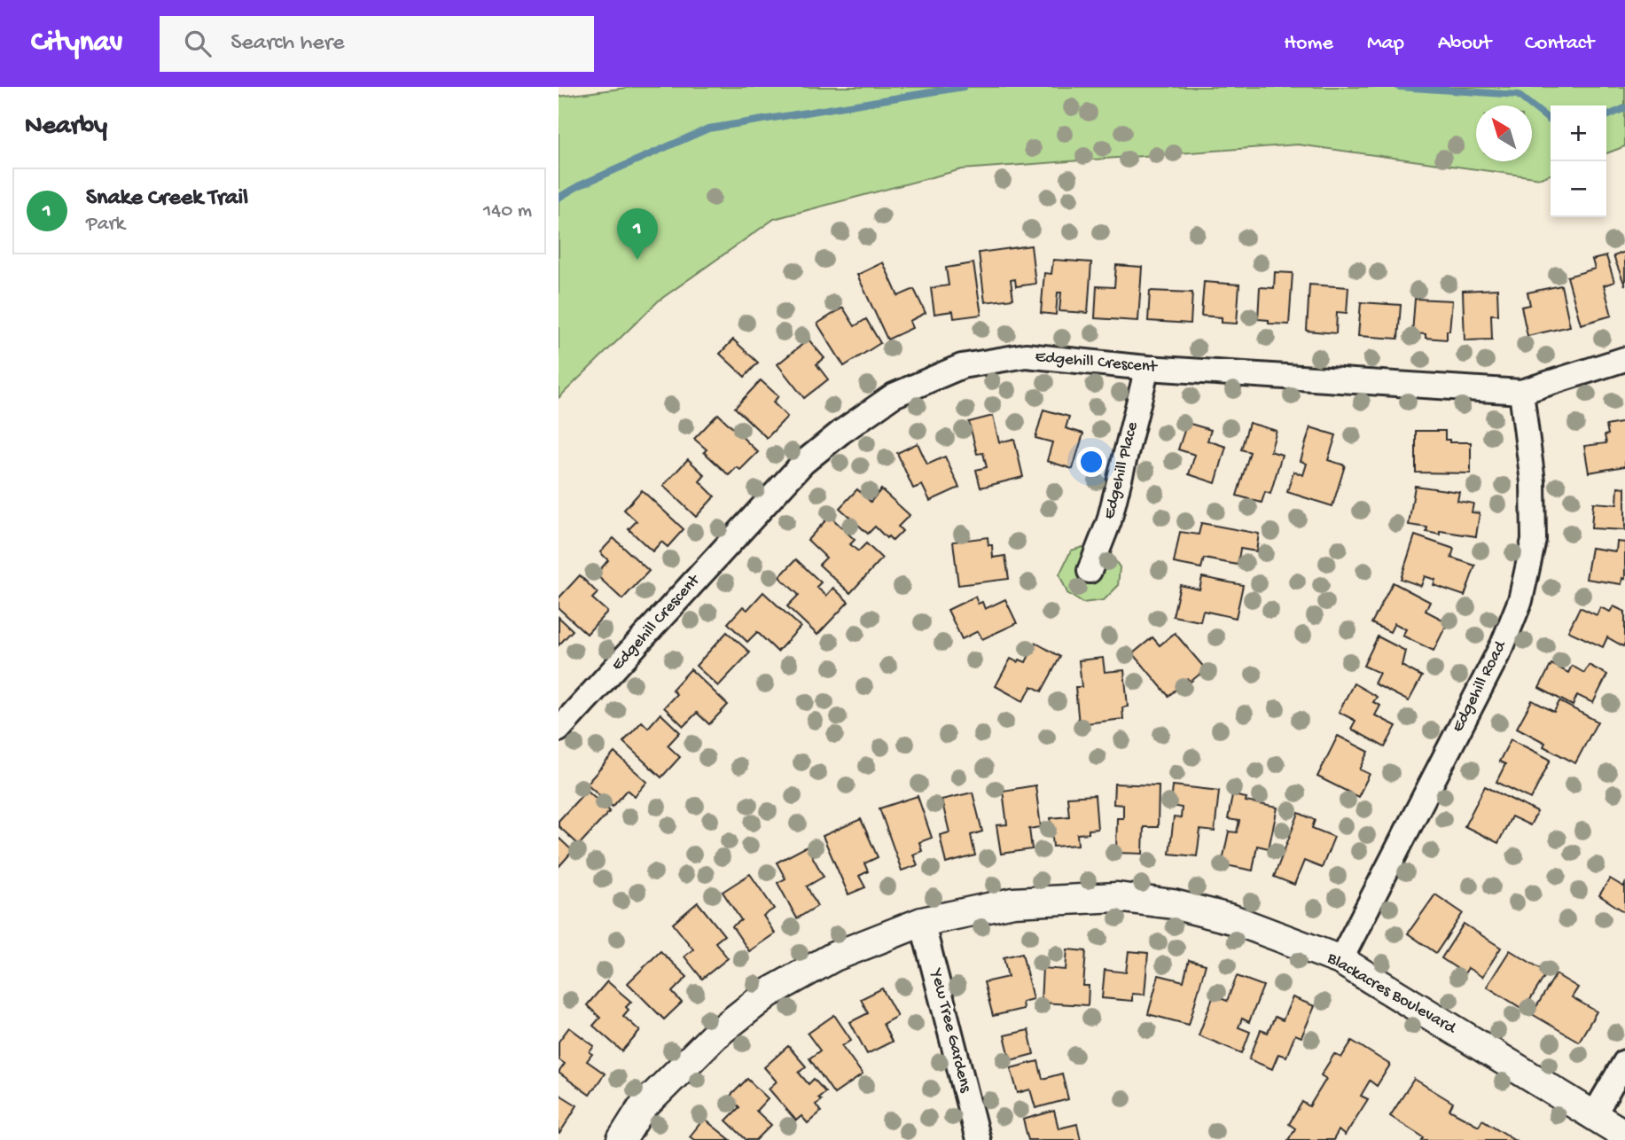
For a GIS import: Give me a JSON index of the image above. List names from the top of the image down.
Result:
{
  "streets": {
    "street": [
      "Edgehill Crescent",
      "Edgehill Place",
      "Edgehill Road",
      "Blackacres Boulevard",
      "Yew Tree Gardens"
    ]
  },
  "crossings": [
    ["Edgehill Crescent", "Edgehill Place"],
    ["Edgehill Crescent", "Edgehill Road"],
    ["Edgehill Road", "Blackacres Boulevard"],
    ["Blackacres Boulevard", "Yew Tree Gardens"]
  ],
  "north": "top left",
  "page": {
    "header": "Citynav",
    "search": "Search here",
    "nav": [
      "Home",
      "Map",
      "About",
      "Contact"
    ],
    "heading": "Nearby",
    "map_buttons": ["+", "−"],
    "list": [
      {
        "mark": "1",
        "name": "Snake Creek Trail",
        "note": "Park",
        "value": "140 m"
      }
    ],
    "pins": "1"
  }
}
